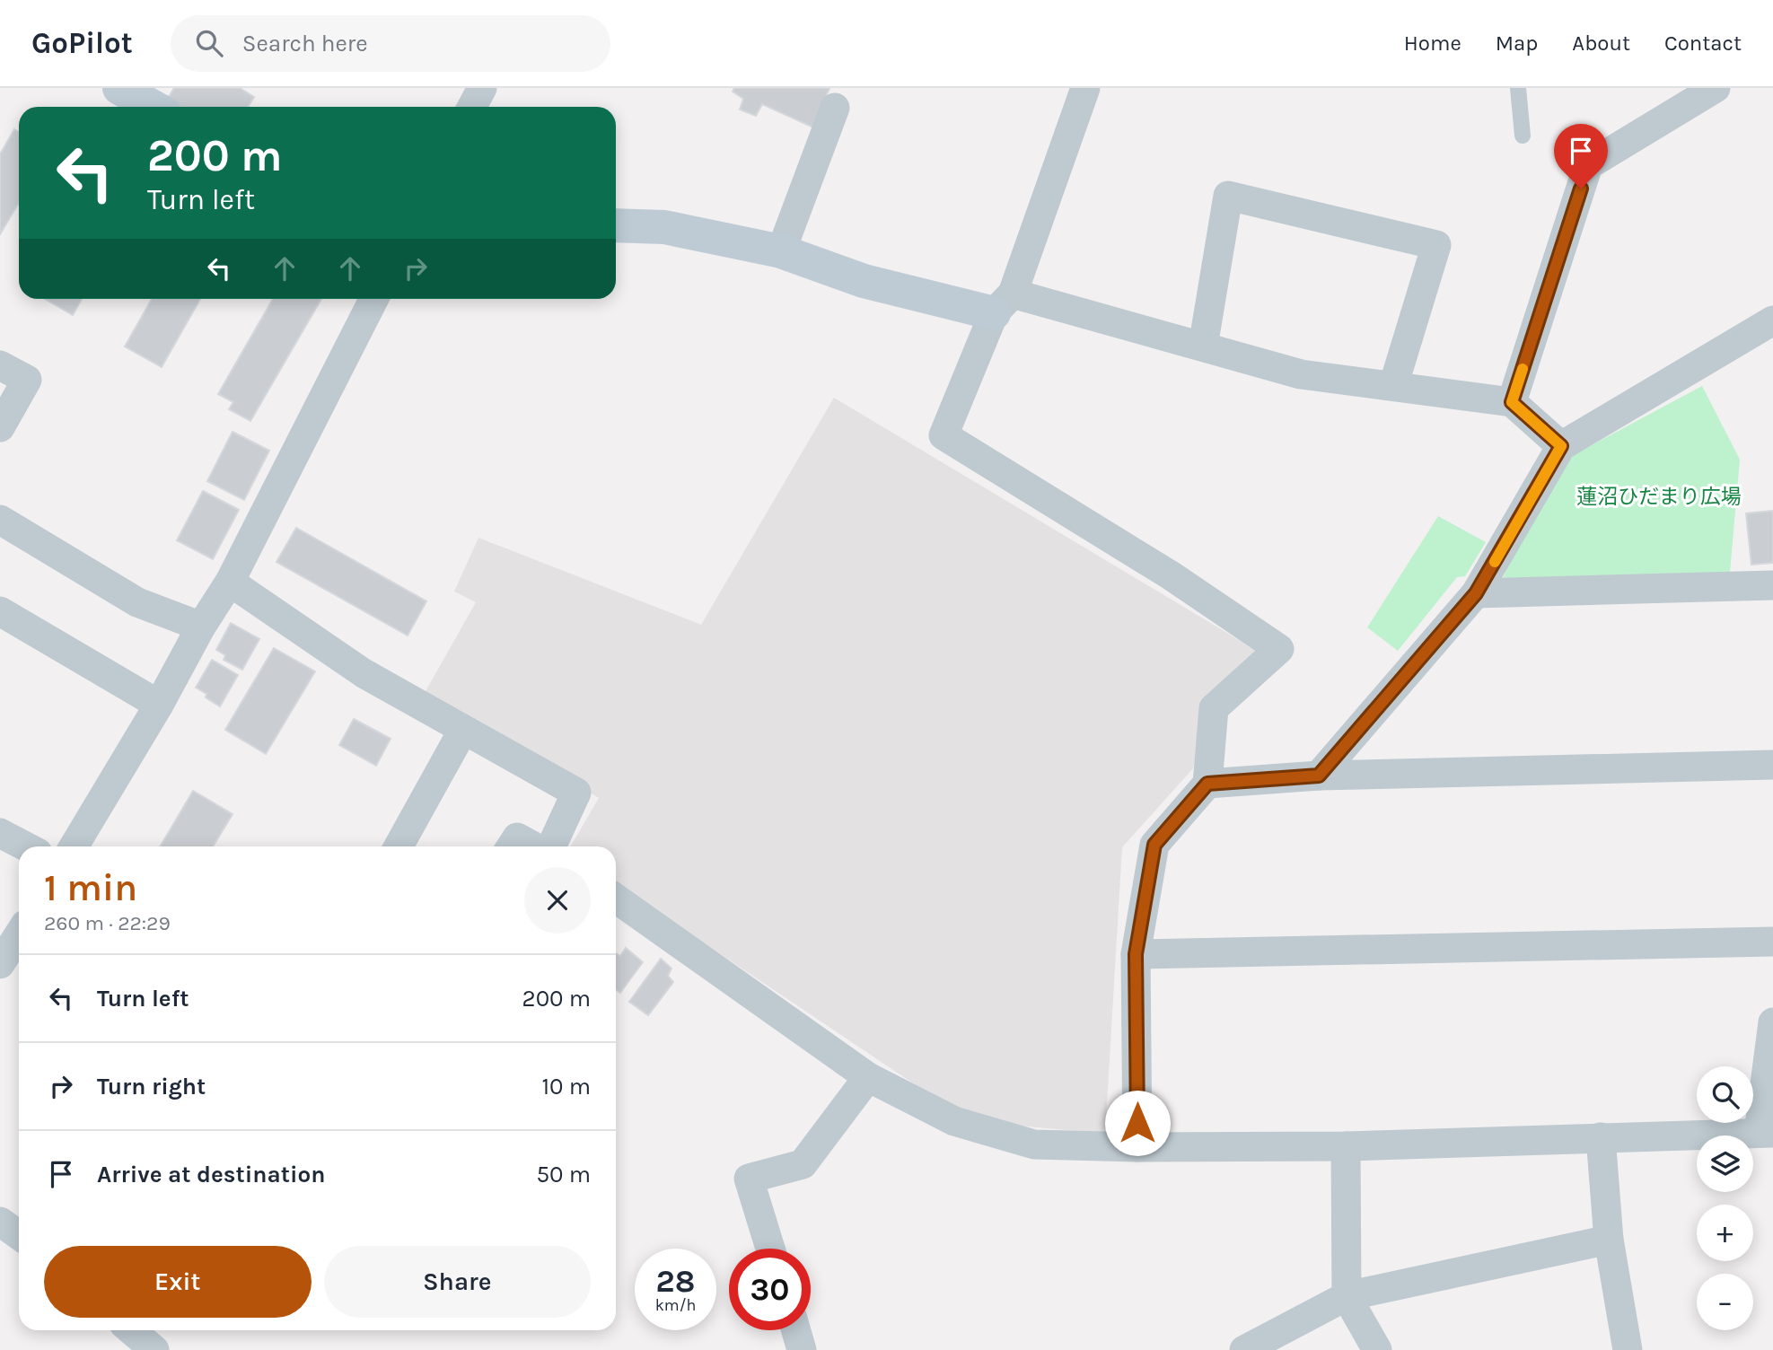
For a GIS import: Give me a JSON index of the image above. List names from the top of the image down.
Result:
{
  "parks": ["蓮沼ひだまり広場"],
  "page": {
    "header": "GoPilot",
    "search": "Search here",
    "nav": [
      "Home",
      "Map",
      "About",
      "Contact"
    ],
    "turn": ["200 m", "Turn left"],
    "heading": ["1 min", "260 m · 22:29"],
    "list": [
      {
        "name": "Turn left",
        "value": "200 m"
      },
      {
        "name": "Turn right",
        "value": "10 m"
      },
      {
        "name": "Arrive at destination",
        "value": "50 m"
      }
    ],
    "map_buttons": ["+", "−"],
    "buttons": ["Exit", "Share"],
    "speed": "28 km/h",
    "limit": "30"
  }
}
